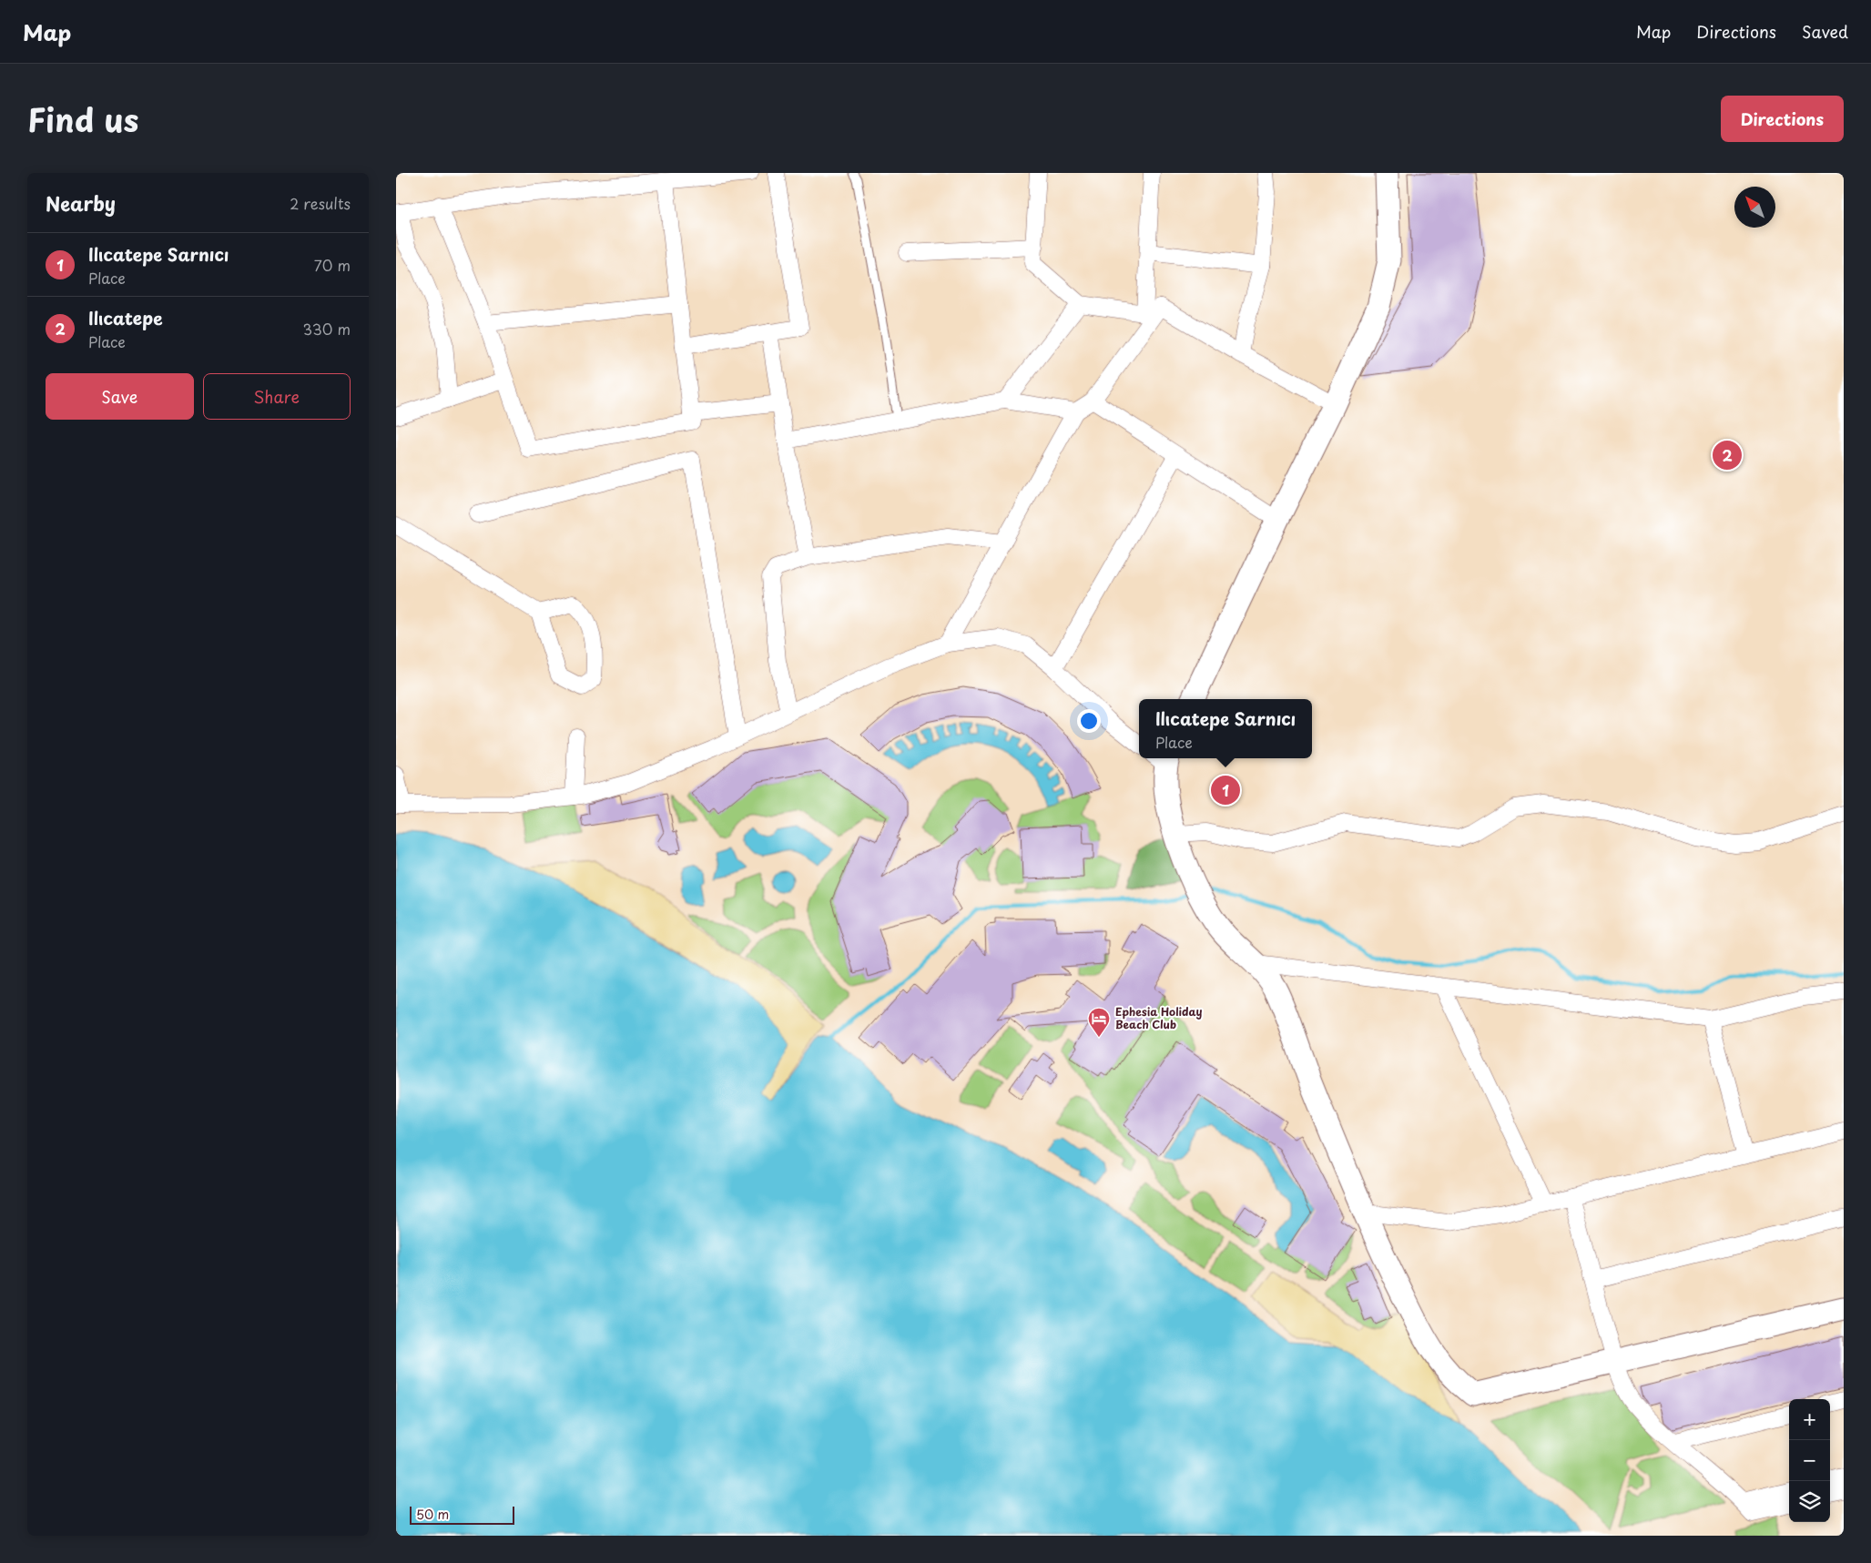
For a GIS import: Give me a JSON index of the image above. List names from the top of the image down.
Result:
{
  "places": {
    "hotel": ["Ephesia Holiday Beach Club"]
  },
  "scale_bar": "50 m",
  "north": "top left",
  "page": {
    "header": "Map",
    "nav": ["Map", "Directions", "Saved"],
    "title": "Find us",
    "buttons": [
      "Directions",
      ["Save", "Share"]
    ],
    "heading": ["Nearby", "2 results"],
    "list": [
      {
        "mark": "1",
        "name": "Ilıcatepe Sarnıcı",
        "note": "Place",
        "value": "70 m"
      },
      {
        "mark": "2",
        "name": "Ilıcatepe",
        "note": "Place",
        "value": "330 m"
      }
    ],
    "pins": ["2", "1"],
    "popup": ["Ilıcatepe Sarnıcı", "Place"],
    "map_buttons": ["+", "−"],
    "scale": "50 m"
  }
}
